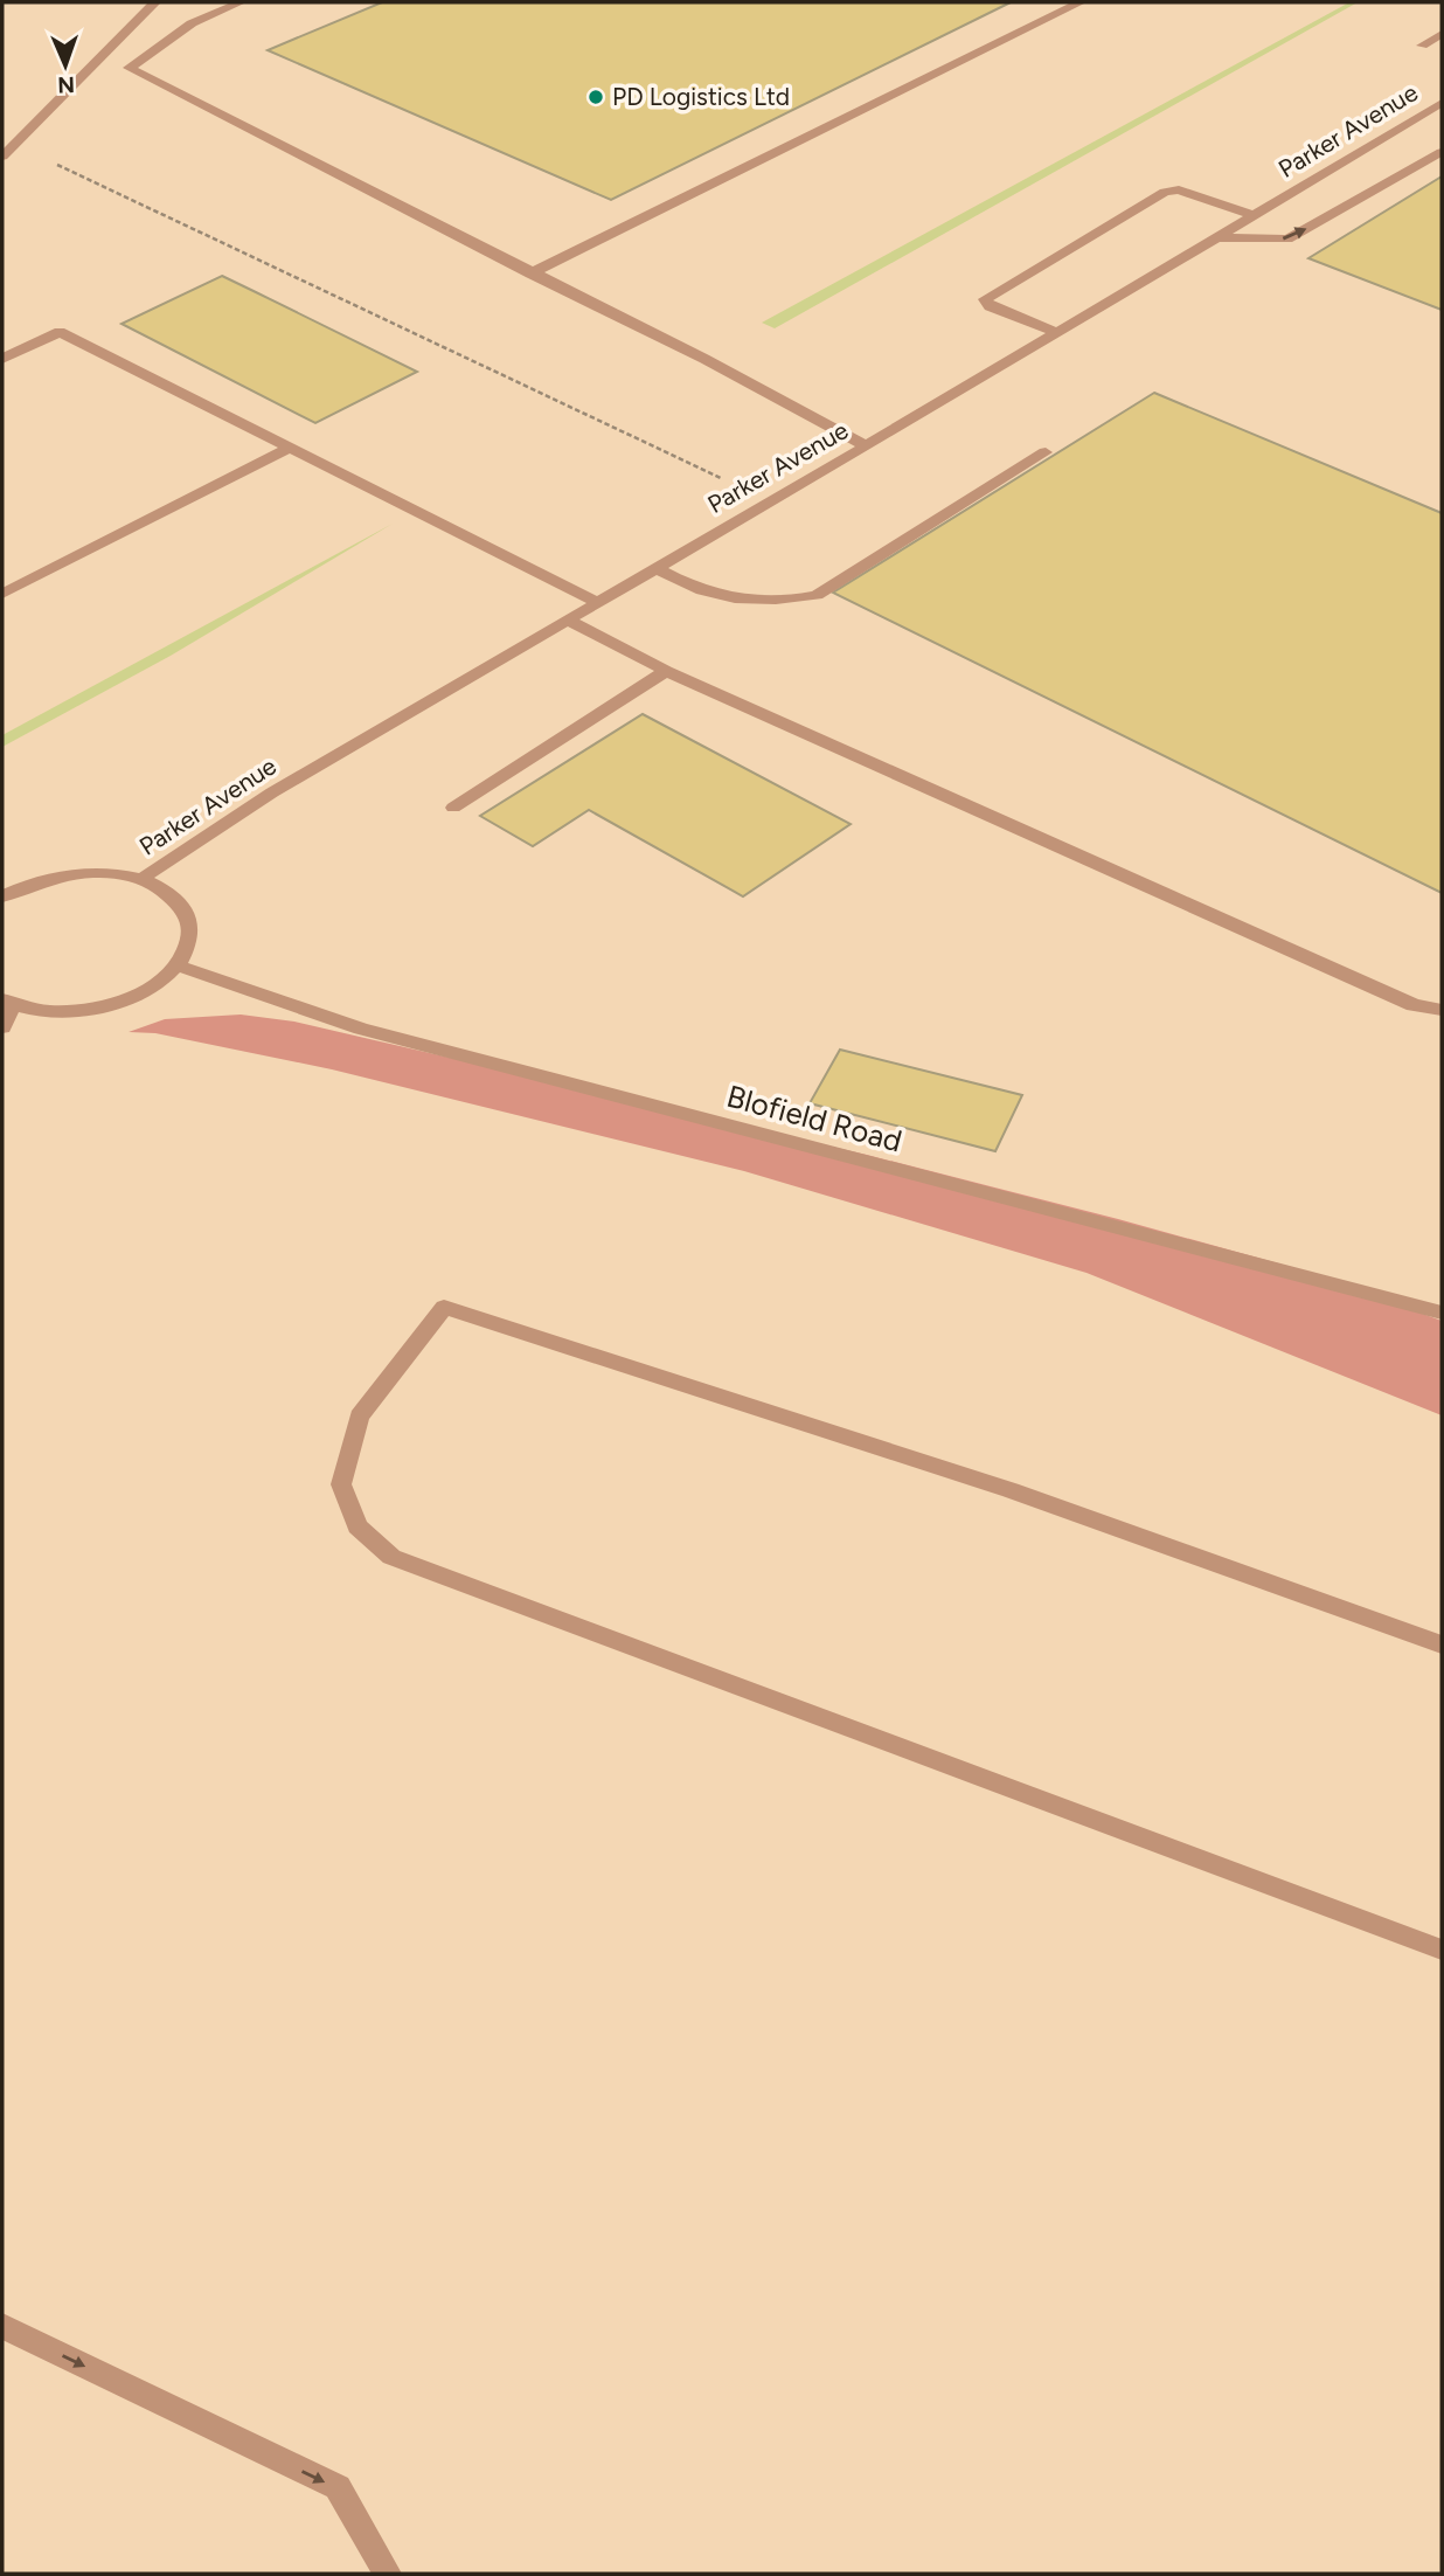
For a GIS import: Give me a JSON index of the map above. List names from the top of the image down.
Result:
{
  "streets": {
    "street": ["Parker Avenue", "Blofield Road"]
  },
  "places": ["PD Logistics Ltd"],
  "north": "bottom"
}
